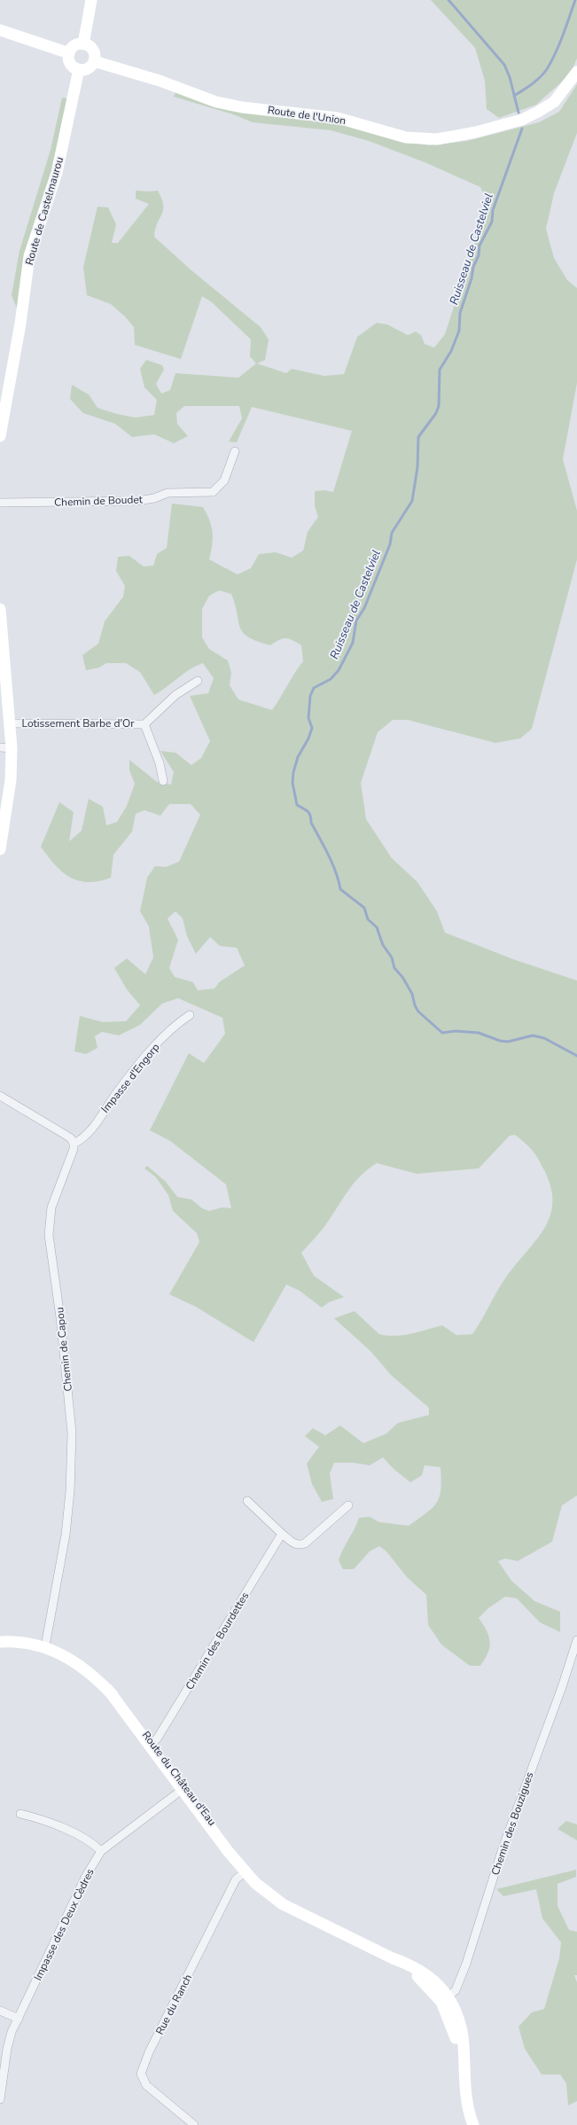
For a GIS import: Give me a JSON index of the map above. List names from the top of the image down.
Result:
{
  "streets": {
    "street": [
      "Route de l'Union",
      "Route de Castelmaurou",
      "Chemin de Boudet",
      "Lotissement Barbe d'Or",
      "Impasse d'Engorp",
      "Chemin de Capou",
      "Chemin des Bourdettes",
      "Route du Château d'Eau",
      "Chemin des Bouzigues",
      "Impasse des Deux Cèdres",
      "Rue du Ranch"
    ]
  },
  "crossings": [
    ["Route de l'Union", "Route de Castelmaurou"],
    ["Impasse d'Engorp", "Chemin de Capou"],
    ["Chemin de Capou", "Route du Château d'Eau"],
    ["Chemin des Bourdettes", "Route du Château d'Eau"],
    ["Route du Château d'Eau", "Chemin des Bouzigues"],
    ["Route du Château d'Eau", "Impasse des Deux Cèdres"],
    ["Route du Château d'Eau", "Rue du Ranch"]
  ],
  "water": ["Ruisseau de Castelviel"]
}
